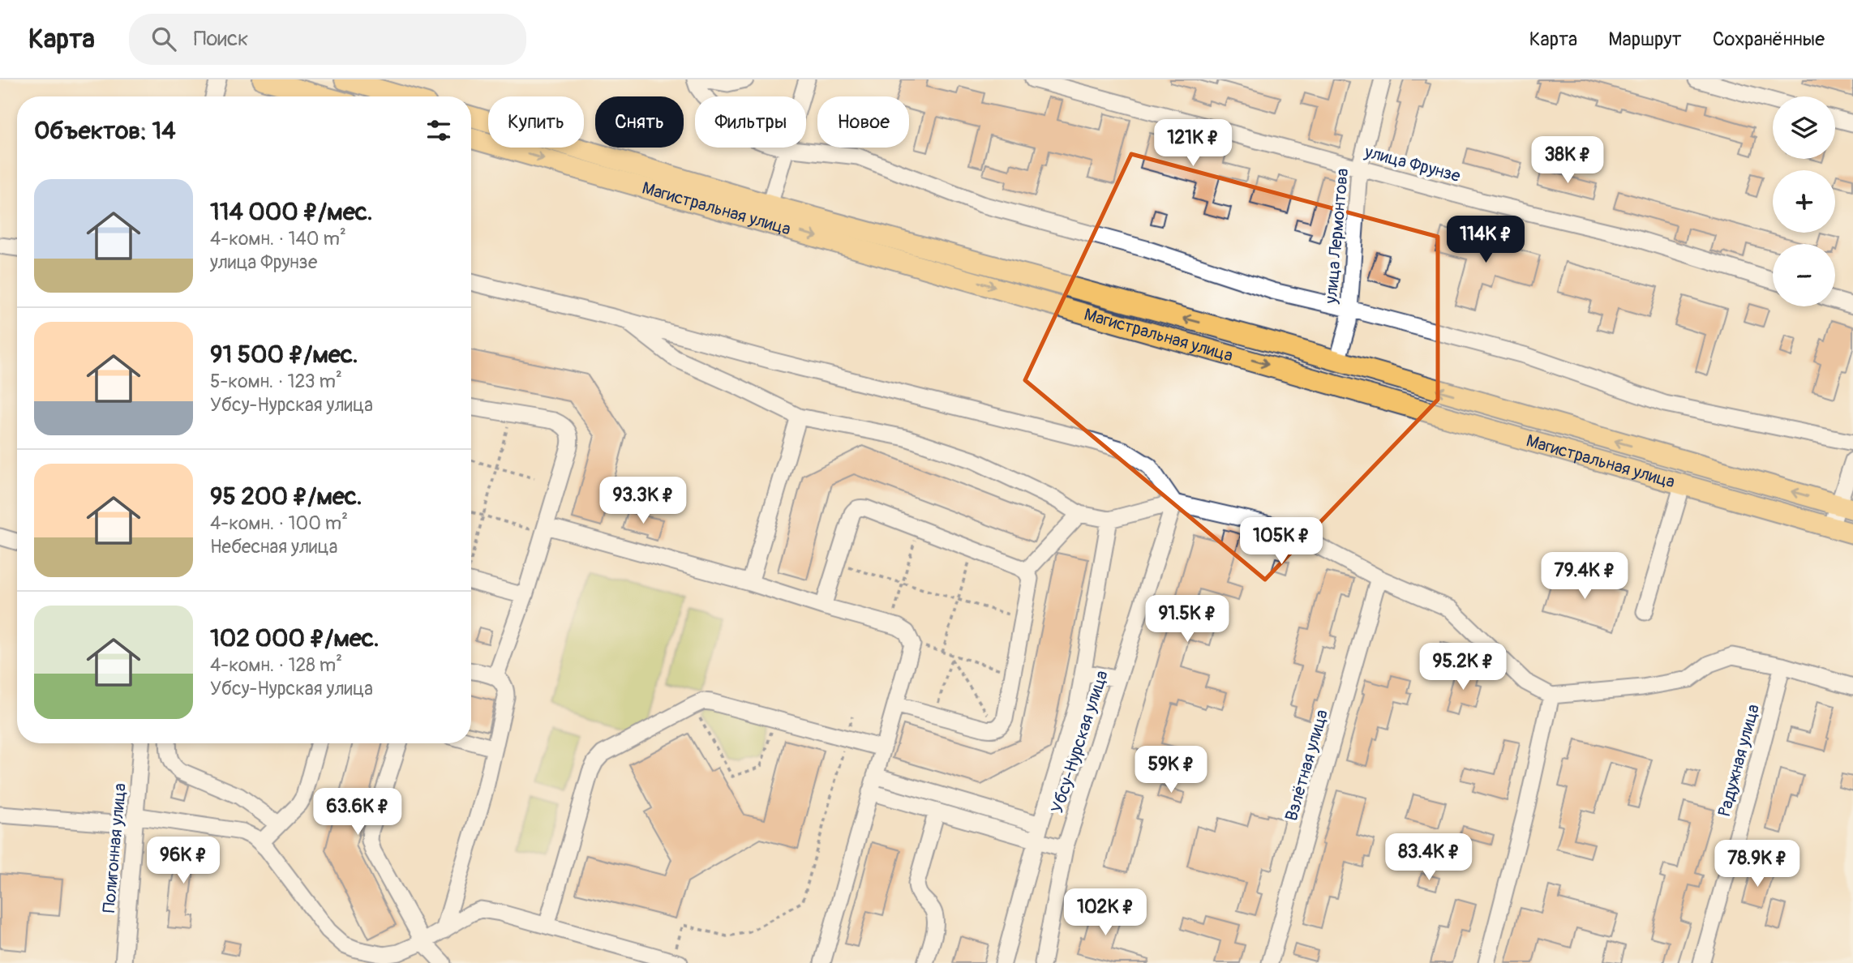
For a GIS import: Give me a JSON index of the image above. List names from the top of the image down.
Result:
{
  "streets": {
    "main road": ["Магистральная улица"],
    "street": [
      "улица Фрунзе",
      "улица Лермонтова",
      "Убсу-Нурская улица",
      "Радужная улица",
      "Взлётная улица",
      "Полигонная улица"
    ]
  },
  "crossings": [
    ["улица Фрунзе", "улица Лермонтова"],
    ["Магистральная улица", "улица Лермонтова"]
  ],
  "page": {
    "header": "Карта",
    "search": "Поиск",
    "nav": ["Карта", "Маршрут", "Сохранённые"],
    "map_buttons": ["+", "−"],
    "chip": [
      "Купить",
      "Снять",
      "Фильтры",
      "Новое"
    ],
    "heading": "Объектов: 14",
    "price": [
      "121K ₽",
      "38K ₽",
      "114K ₽",
      "93.3K ₽",
      "105K ₽",
      "79.4K ₽",
      "91.5K ₽",
      "95.2K ₽",
      "59K ₽",
      "63.6K ₽",
      "83.4K ₽",
      "96K ₽",
      "78.9K ₽",
      "102K ₽"
    ],
    "list": [
      {
        "name": "114 000 ₽/мес.",
        "note": "4-комн. · 140 m² · улица Фрунзе"
      },
      {
        "name": "91 500 ₽/мес.",
        "note": "5-комн. · 123 m² · Убсу-Нурская улица"
      },
      {
        "name": "95 200 ₽/мес.",
        "note": "4-комн. · 100 m² · Небесная улица"
      },
      {
        "name": "102 000 ₽/мес.",
        "note": "4-комн. · 128 m² · Убсу-Нурская улица"
      }
    ]
  }
}
